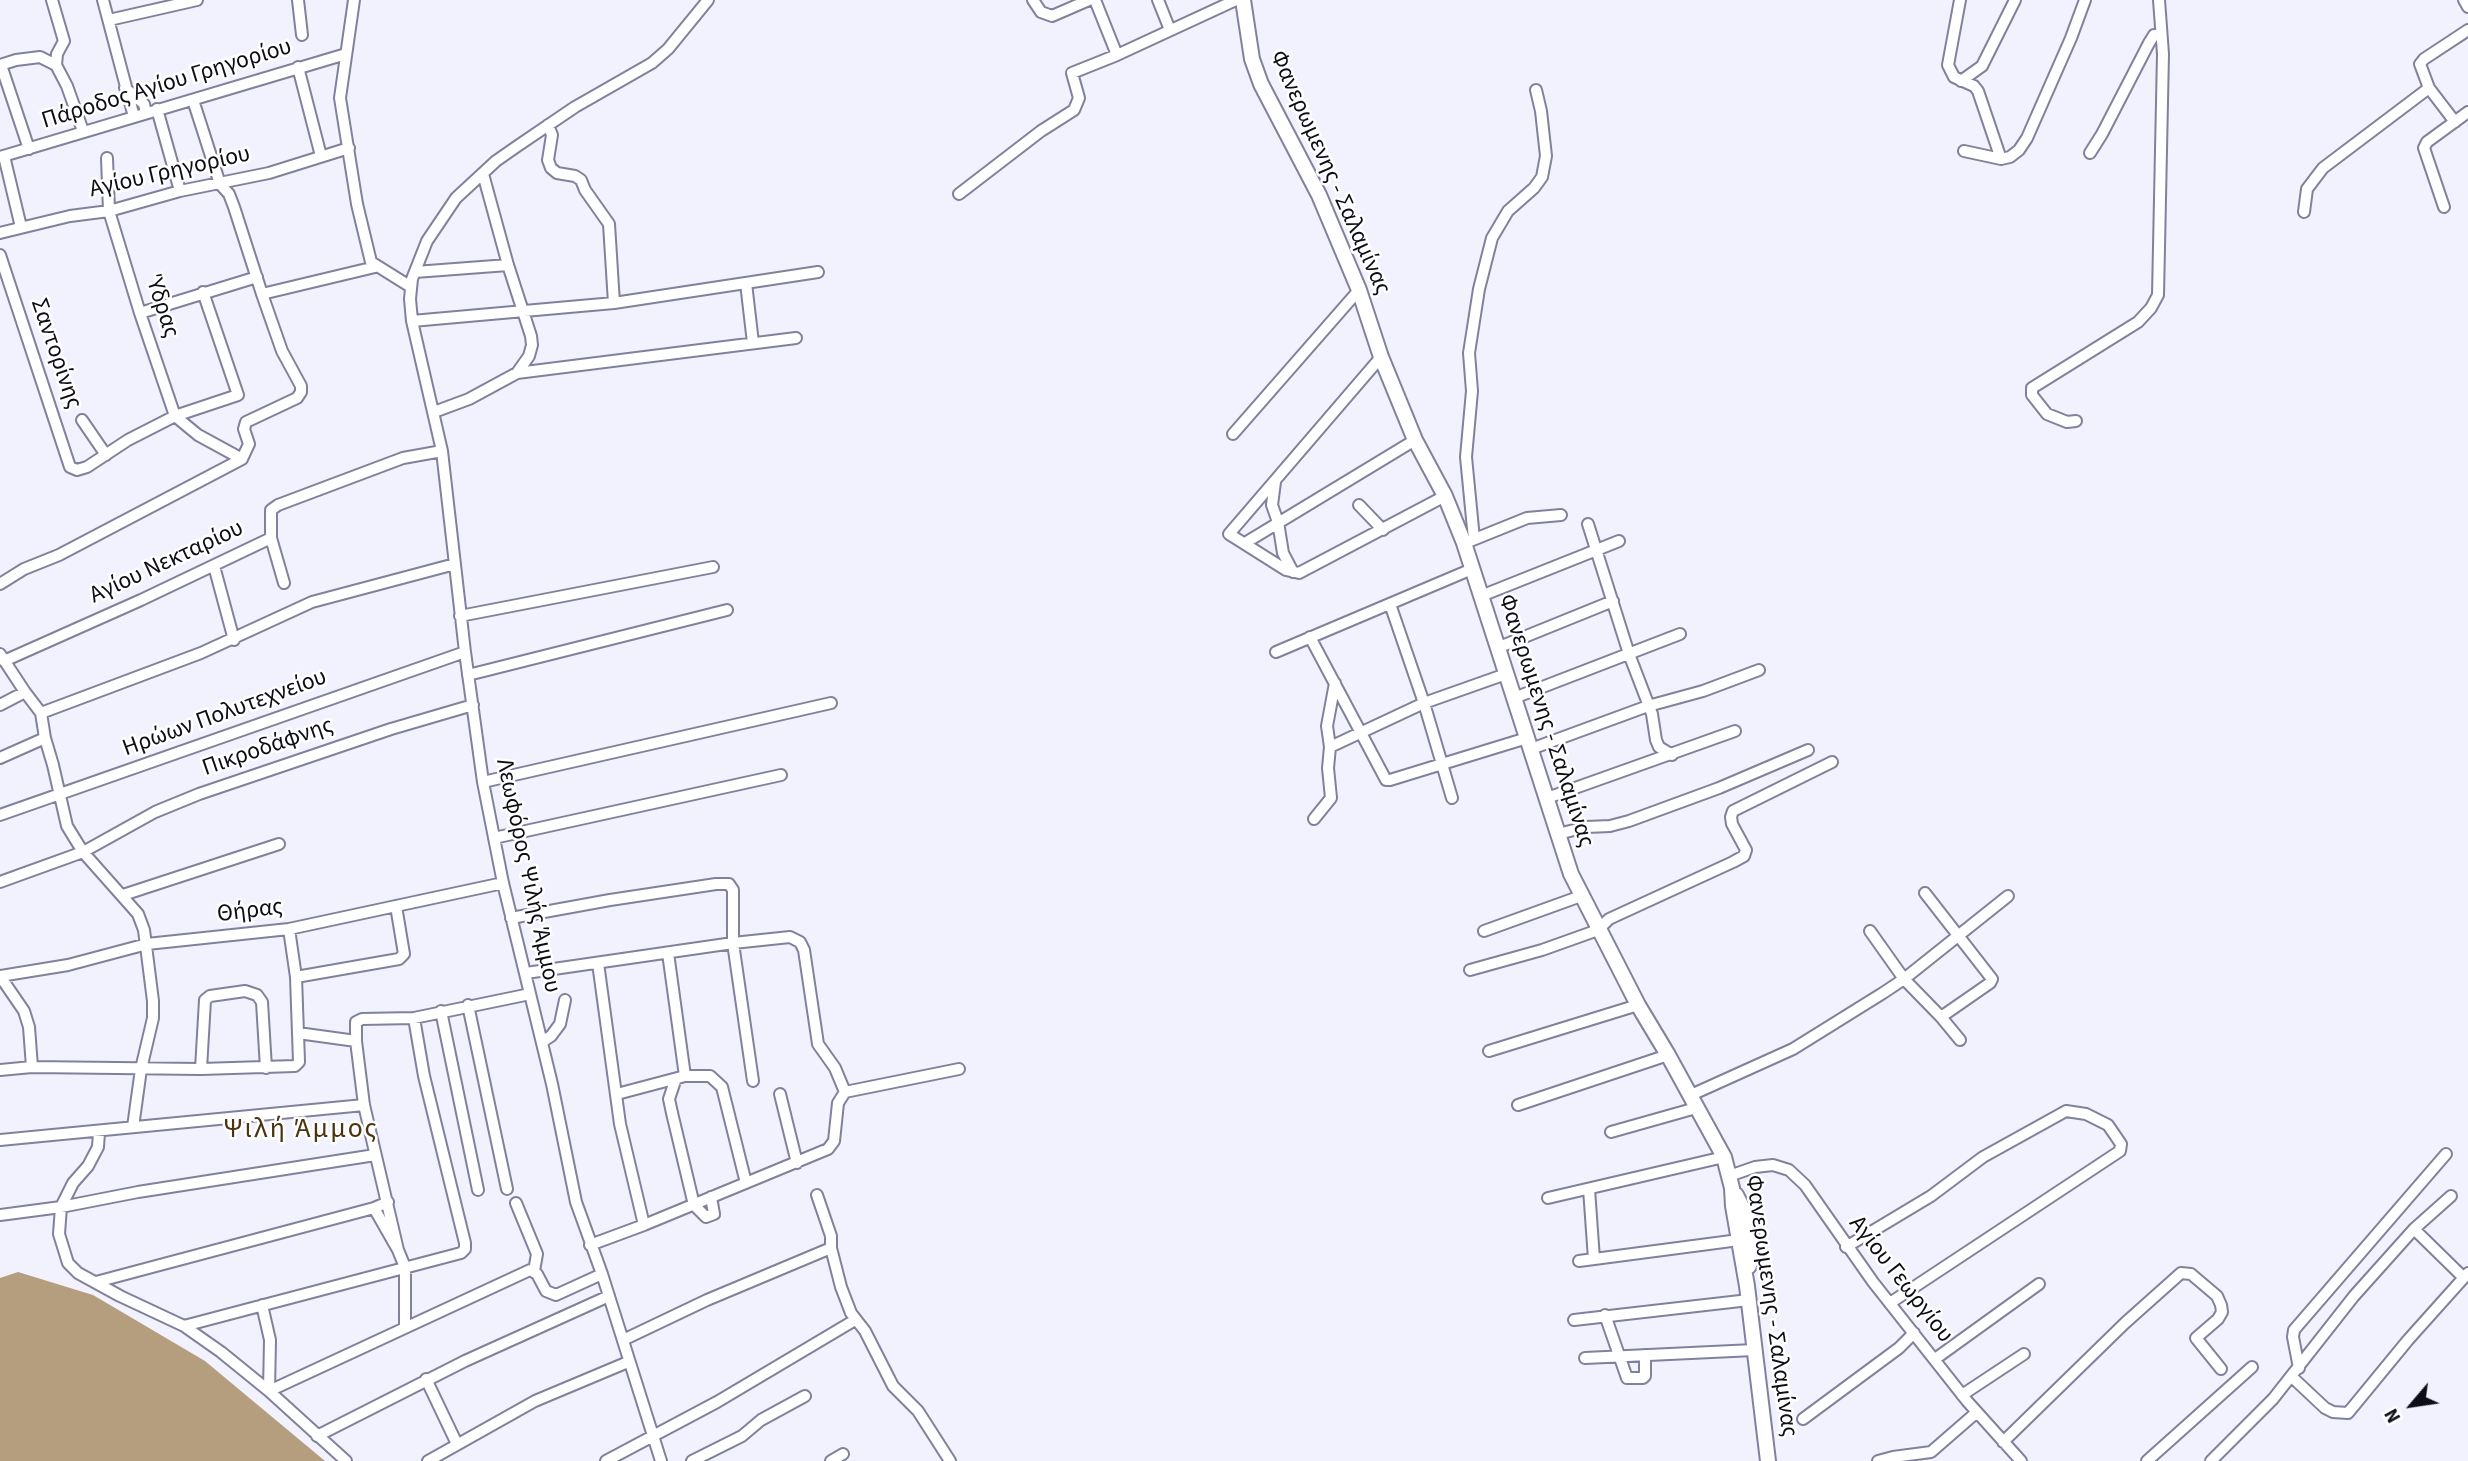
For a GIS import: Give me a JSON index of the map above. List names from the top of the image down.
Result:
{
  "streets": {
    "main road": ["Φανερωμενης - Σαλαμίνας"],
    "street": [
      "Πάροδος Αγίου Γρηγορίου",
      "Αγίου Γρηγορίου",
      "Ύδρας",
      "Σαντορίνης",
      "Αγίου Νεκταρίου",
      "Ηρώων Πολυτεχνείου",
      "Πικροδάφνης",
      "Λεωφόρος Ψιλής Άμμου",
      "Θήρας",
      "Αγίου Γεωργίου"
    ]
  },
  "crossings": [
    ["Αγίου Γρηγορίου", "Ύδρας"],
    ["Φανερωμενης - Σαλαμίνας", "Αγίου Γεωργίου"],
    ["Αγίου Νεκταρίου", "Λεωφόρος Ψιλής Άμμου"],
    ["Ηρώων Πολυτεχνείου", "Λεωφόρος Ψιλής Άμμου"],
    ["Πικροδάφνης", "Λεωφόρος Ψιλής Άμμου"],
    ["Λεωφόρος Ψιλής Άμμου", "Θήρας"]
  ],
  "districts": ["Ψιλή Άμμος"],
  "north": "bottom left"
}
